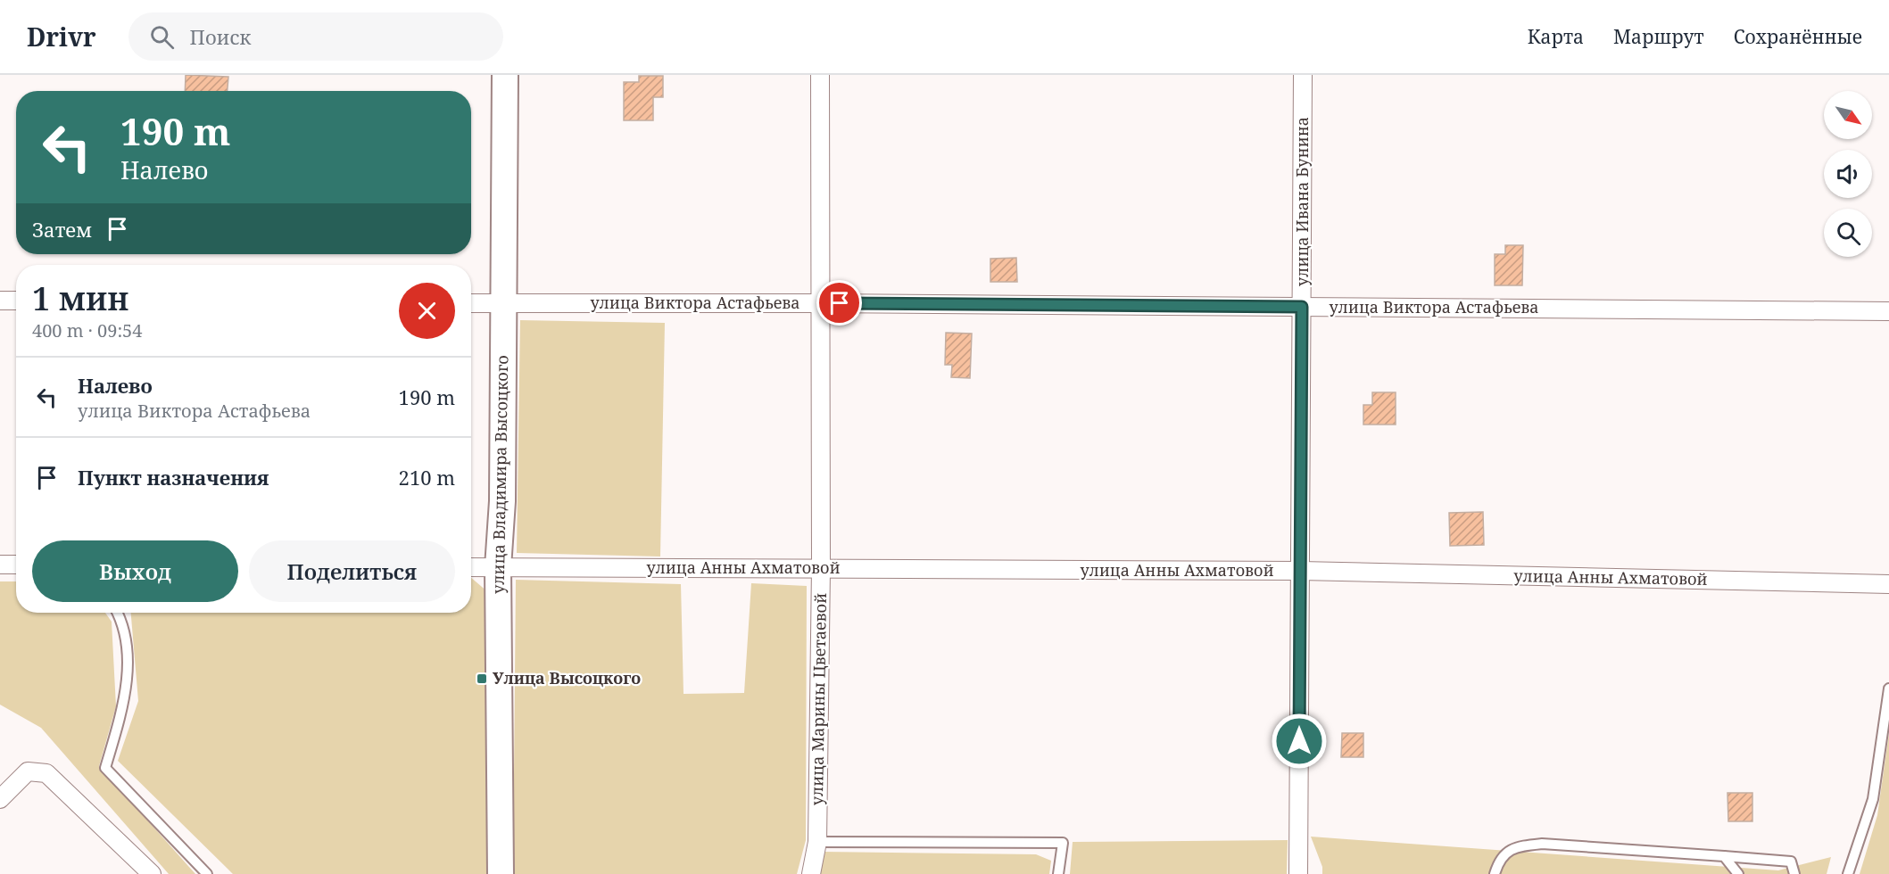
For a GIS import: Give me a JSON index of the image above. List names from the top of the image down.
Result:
{
  "streets": {
    "street": [
      "улица Ивана Бунина",
      "улица Виктора Астафьева",
      "улица Владимира Высоцкого",
      "улица Анны Ахматовой",
      "улица Марины Цветаевой"
    ]
  },
  "crossings": [
    ["улица Ивана Бунина", "улица Виктора Астафьева"],
    ["улица Ивана Бунина", "улица Анны Ахматовой"],
    ["улица Виктора Астафьева", "улица Владимира Высоцкого"],
    ["улица Виктора Астафьева", "улица Марины Цветаевой"],
    ["улица Владимира Высоцкого", "улица Анны Ахматовой"],
    ["улица Анны Ахматовой", "улица Марины Цветаевой"]
  ],
  "places": {
    "transit": ["Улица Высоцкого"]
  },
  "north": "bottom right",
  "page": {
    "header": "Drivr",
    "search": "Поиск",
    "nav": ["Карта", "Маршрут", "Сохранённые"],
    "turn": ["190 m", "Налево"],
    "then": "Затем",
    "heading": ["1 мин", "400 m · 09:54"],
    "list": [
      {
        "name": "Налево",
        "note": "улица Виктора Астафьева",
        "value": "190 m"
      },
      {
        "name": "Пункт назначения",
        "value": "210 m"
      }
    ],
    "buttons": ["Выход", "Поделиться"]
  }
}
